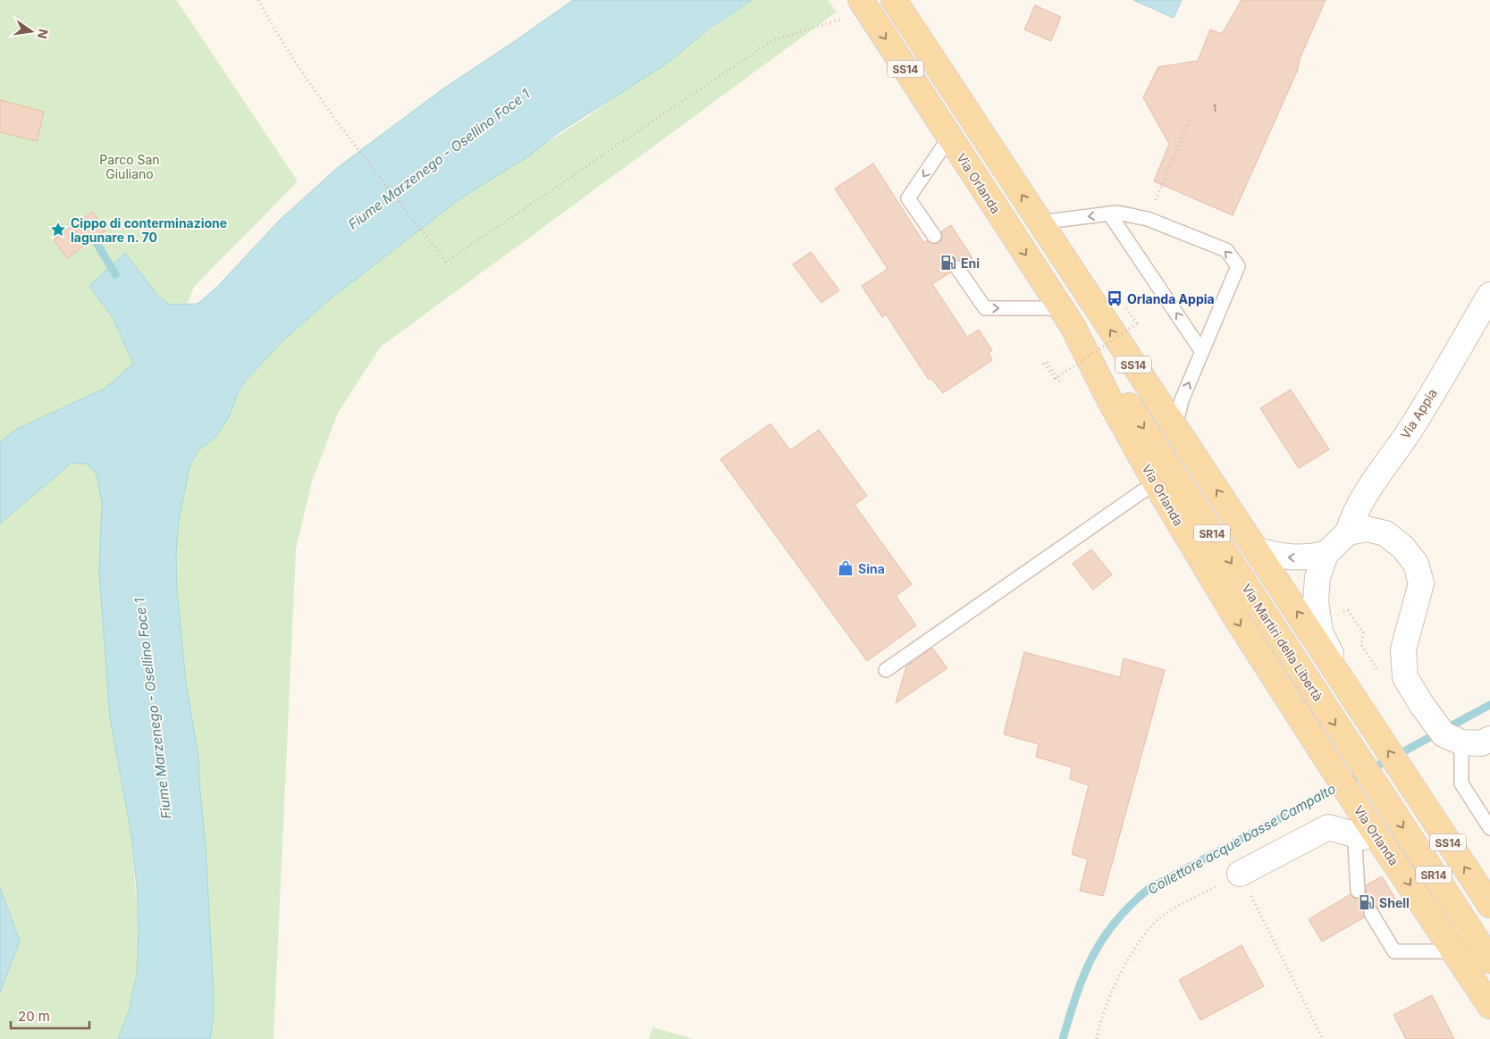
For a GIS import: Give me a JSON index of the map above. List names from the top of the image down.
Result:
{
  "streets": {
    "main road": [
      "SS14",
      "Via Orlanda",
      "SR14",
      "Via Martiri della Libertà"
    ],
    "street": ["Via Appia"]
  },
  "crossings": [
    ["Via Orlanda", "Via Martiri della Libertà"]
  ],
  "water": ["Fiume Marzenego - Osellino Foce 1", "Collettore acque basse Campalto"],
  "parks": ["Parco San Giuliano"],
  "places": {
    "place": ["Cippo di conterminazione lagunare n. 70"],
    "fuel station": ["Eni", "Shell"],
    "bus stop": ["Orlanda Appia"],
    "shop": ["Sina"]
  },
  "house_numbers": ["1"],
  "scale_bar": "20 m",
  "north": "right"
}
